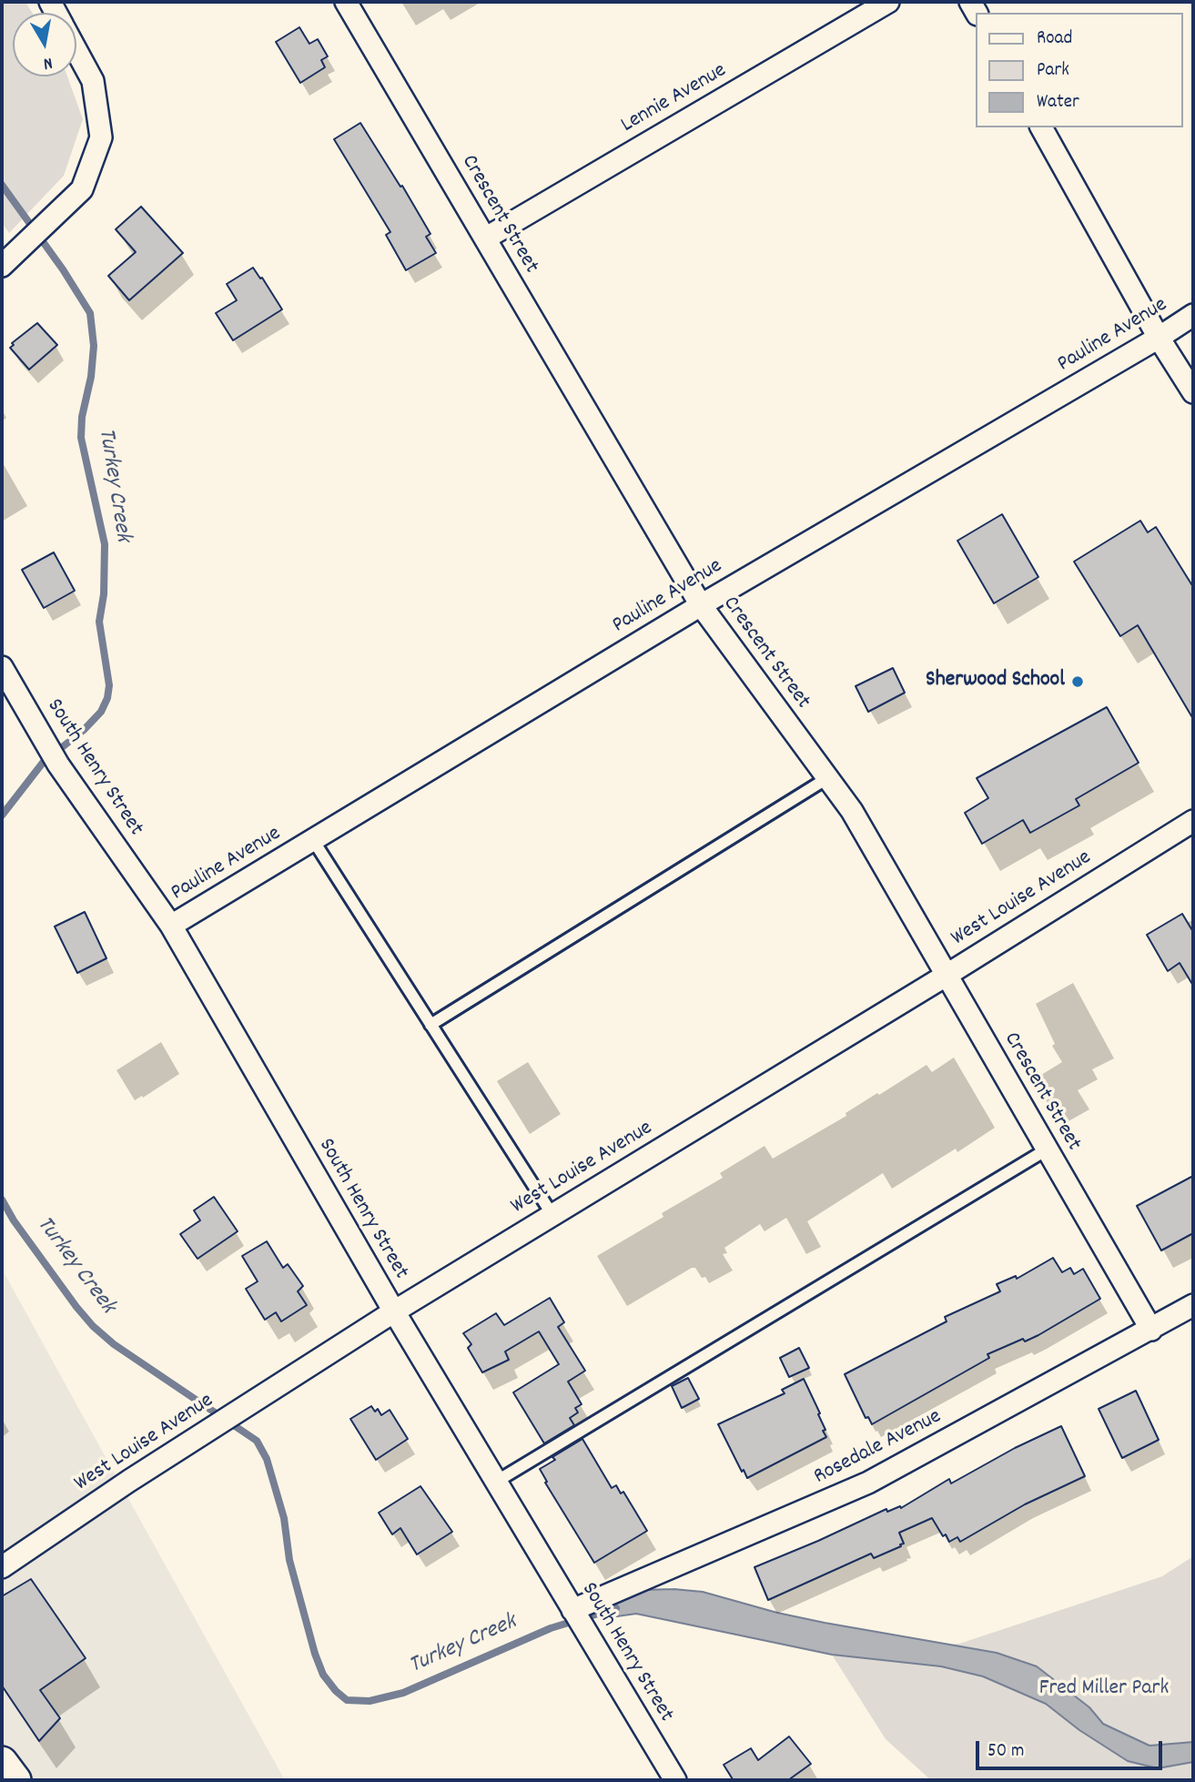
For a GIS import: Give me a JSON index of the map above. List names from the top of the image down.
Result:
{
  "streets": {
    "street": [
      "Lennie Avenue",
      "Crescent Street",
      "Pauline Avenue",
      "South Henry Street",
      "West Louise Avenue",
      "Rosedale Avenue"
    ]
  },
  "crossings": [
    ["Lennie Avenue", "Crescent Street"],
    ["Crescent Street", "Pauline Avenue"],
    ["Crescent Street", "West Louise Avenue"],
    ["Crescent Street", "Rosedale Avenue"],
    ["Pauline Avenue", "South Henry Street"],
    ["South Henry Street", "West Louise Avenue"],
    ["South Henry Street", "Rosedale Avenue"]
  ],
  "water": ["Turkey Creek"],
  "parks": ["Fred Miller Park"],
  "places": ["Sherwood School"],
  "legend": ["Road", "Park", "Water"],
  "scale_bar": "50 m",
  "north": "bottom"
}
